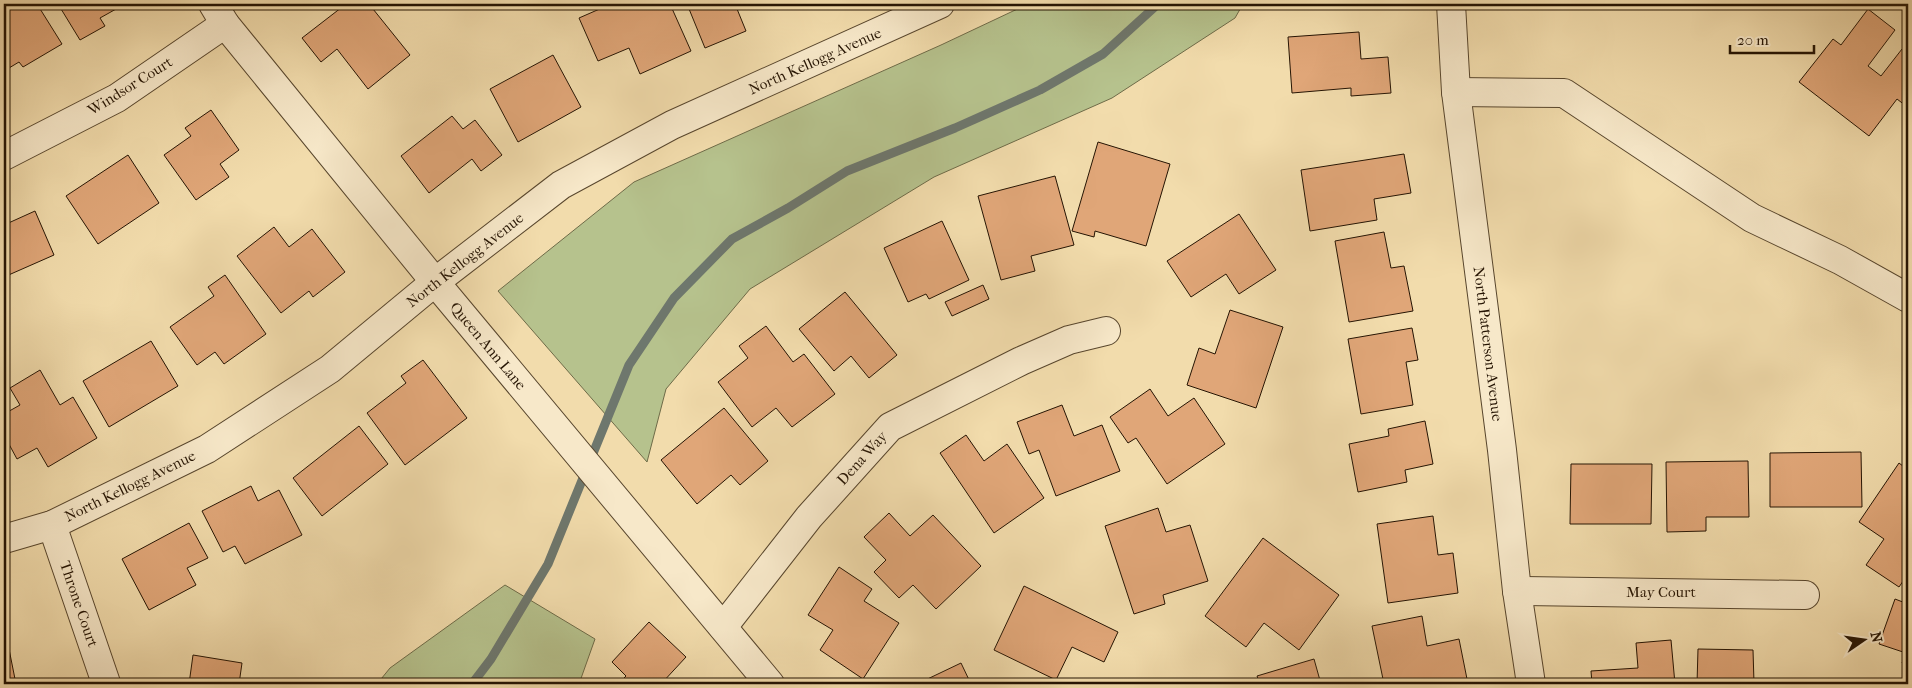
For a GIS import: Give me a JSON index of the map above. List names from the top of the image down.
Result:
{
  "streets": {
    "street": [
      "North Kellogg Avenue",
      "Windsor Court",
      "North Patterson Avenue",
      "Queen Ann Lane",
      "Dena Way",
      "May Court",
      "Throne Court"
    ]
  },
  "crossings": [
    ["North Kellogg Avenue", "Queen Ann Lane"],
    ["North Kellogg Avenue", "Throne Court"],
    ["Windsor Court", "Queen Ann Lane"],
    ["North Patterson Avenue", "May Court"],
    ["Queen Ann Lane", "Dena Way"]
  ],
  "scale_bar": "20 m",
  "north": "right"
}
